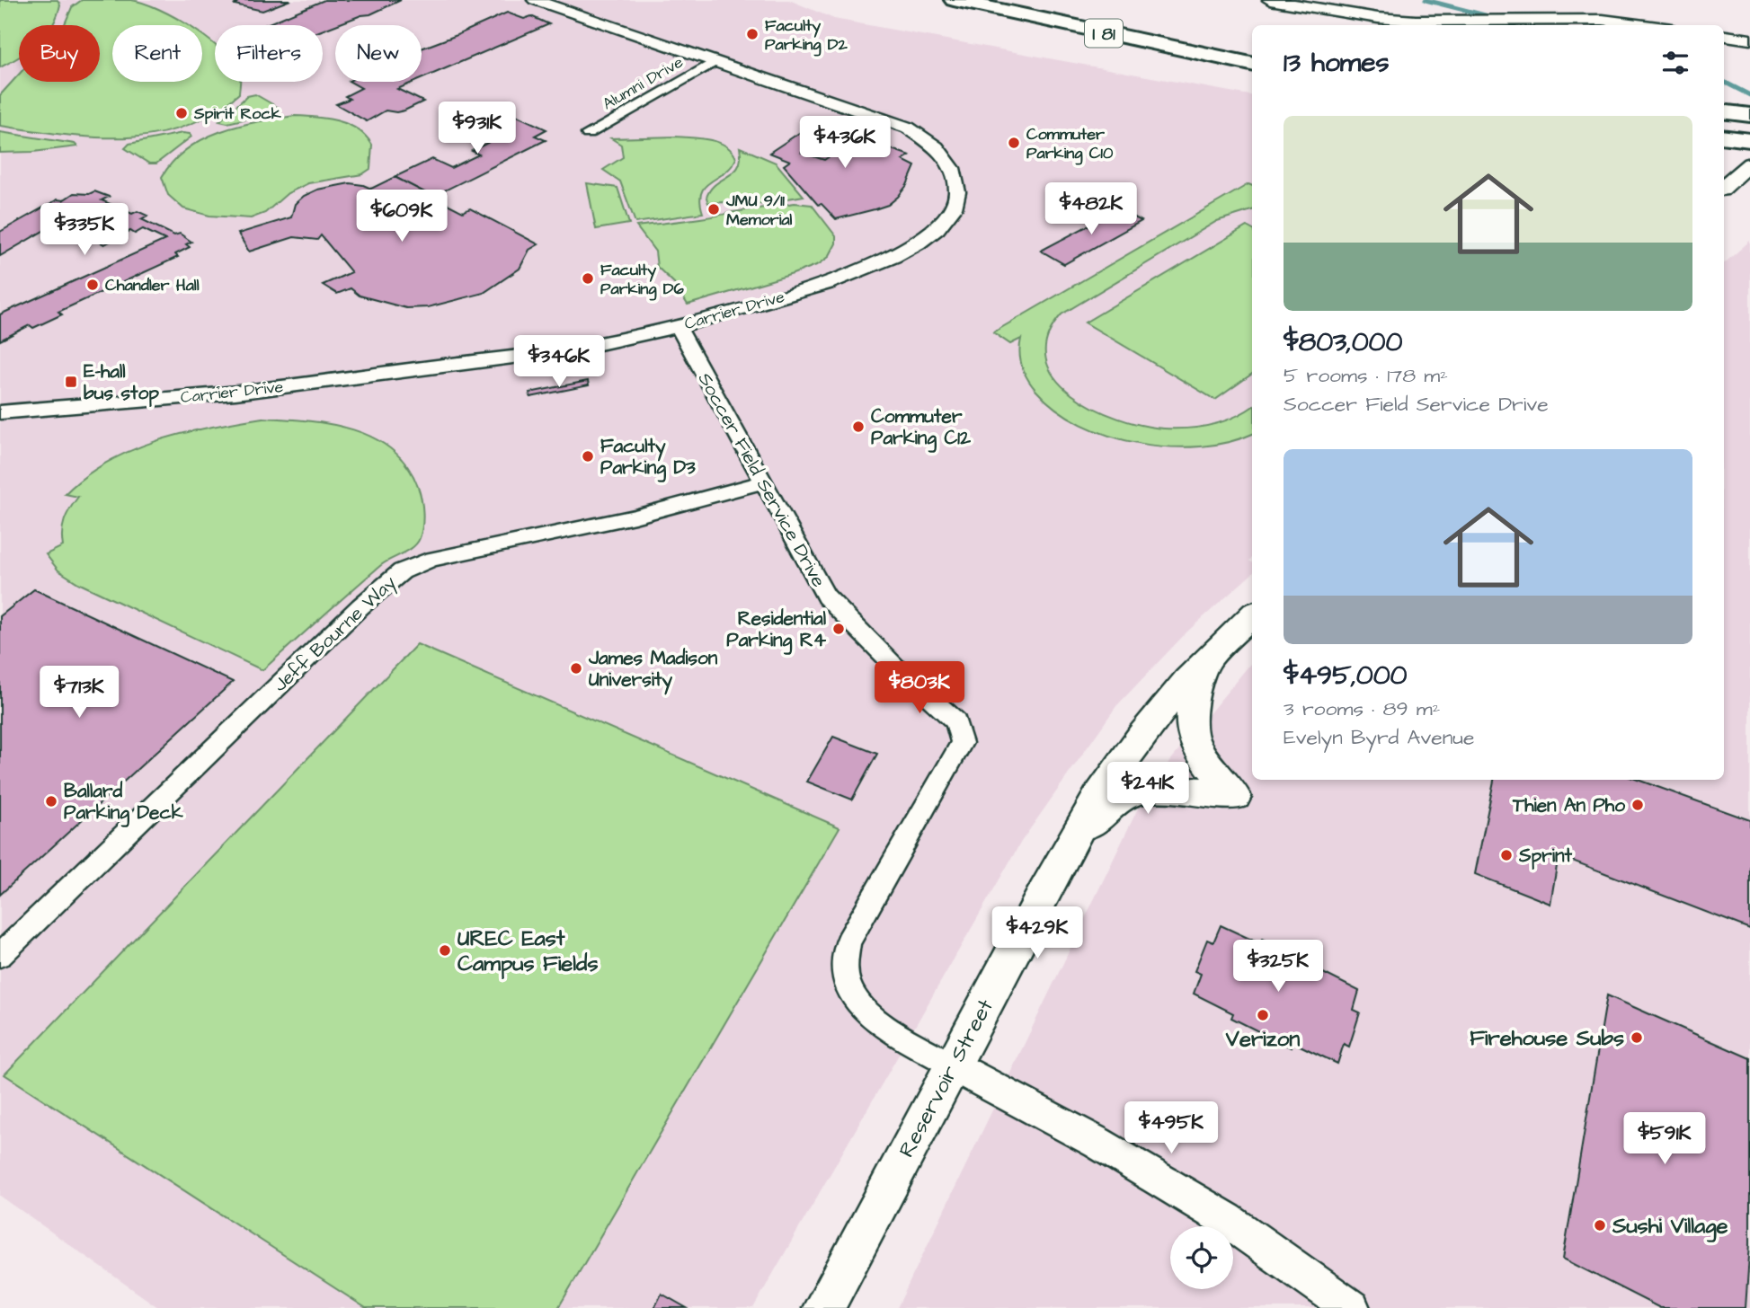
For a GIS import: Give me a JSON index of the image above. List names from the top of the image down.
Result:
{
  "streets": {
    "highway": ["I 81"],
    "main road": ["Reservoir Street"],
    "street": [
      "Alumni Drive",
      "Carrier Drive",
      "Soccer Field Service Drive",
      "Jeff Bourne Way"
    ]
  },
  "crossings": [
    ["Alumni Drive", "Carrier Drive"],
    ["Carrier Drive", "Soccer Field Service Drive"],
    ["Soccer Field Service Drive", "Jeff Bourne Way"],
    ["Soccer Field Service Drive", "Reservoir Street"]
  ],
  "places": {
    "other": [
      "Faculty Parking D2",
      "Spirit Rock",
      "Commuter Parking C10",
      "JMU 9/11 Memorial",
      "Faculty Parking D6",
      "Chandler Hall",
      "Commuter Parking C12",
      "Faculty Parking D3",
      "Residential Parking R4",
      "James Madison University",
      "Ballard Parking Deck",
      "Thien An Pho",
      "Sprint",
      "UREC East Campus Fields",
      "Verizon",
      "Firehouse Subs",
      "Sushi Village"
    ],
    "transit": ["E-hall bus stop"]
  },
  "page": {
    "chip": [
      "Buy",
      "Rent",
      "Filters",
      "New"
    ],
    "heading": "13 homes",
    "list": [
      {
        "name": "$803,000",
        "note": "5 rooms · 178 m² · Soccer Field Service Drive"
      },
      {
        "name": "$495,000",
        "note": "3 rooms · 89 m² · Evelyn Byrd Avenue"
      }
    ],
    "price": [
      "$931K",
      "$436K",
      "$482K",
      "$609K",
      "$335K",
      "$346K",
      "$803K",
      "$713K",
      "$241K",
      "$429K",
      "$325K",
      "$495K",
      "$591K"
    ]
  }
}
